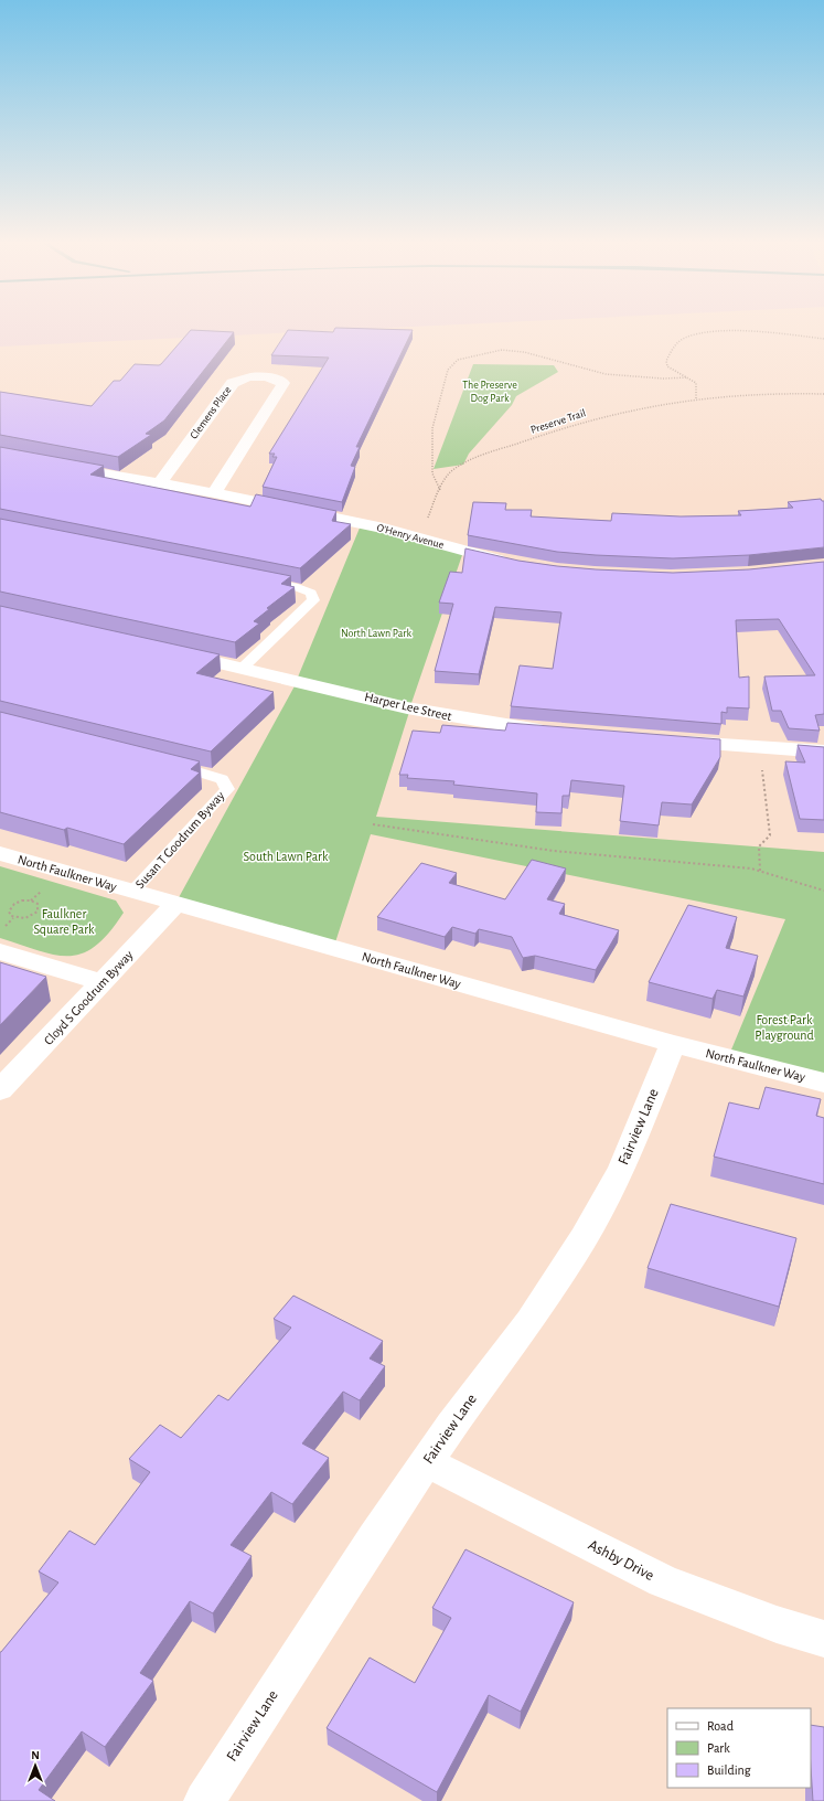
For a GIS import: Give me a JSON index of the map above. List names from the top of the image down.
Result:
{
  "streets": {
    "street": [
      "Clemens Place",
      "O'Henry Avenue",
      "Harper Lee Street",
      "North Faulkner Way",
      "Cloyd S Goodrum Byway",
      "Fairview Lane",
      "Ashby Drive"
    ],
    "lane": ["Susan T Goodrum Byway"],
    "path": ["Preserve Trail"]
  },
  "crossings": [
    ["Clemens Place", "O'Henry Avenue"],
    ["Preserve Trail", "O'Henry Avenue"],
    ["Susan T Goodrum Byway", "North Faulkner Way"],
    ["North Faulkner Way", "Cloyd S Goodrum Byway"],
    ["North Faulkner Way", "Fairview Lane"],
    ["Fairview Lane", "Ashby Drive"]
  ],
  "parks": [
    "The Preserve Dog Park",
    "North Lawn Park",
    "South Lawn Park",
    "Faulkner Square Park",
    "Forest Park Playground"
  ],
  "legend": ["Road", "Park", "Building"],
  "north": "top"
}
